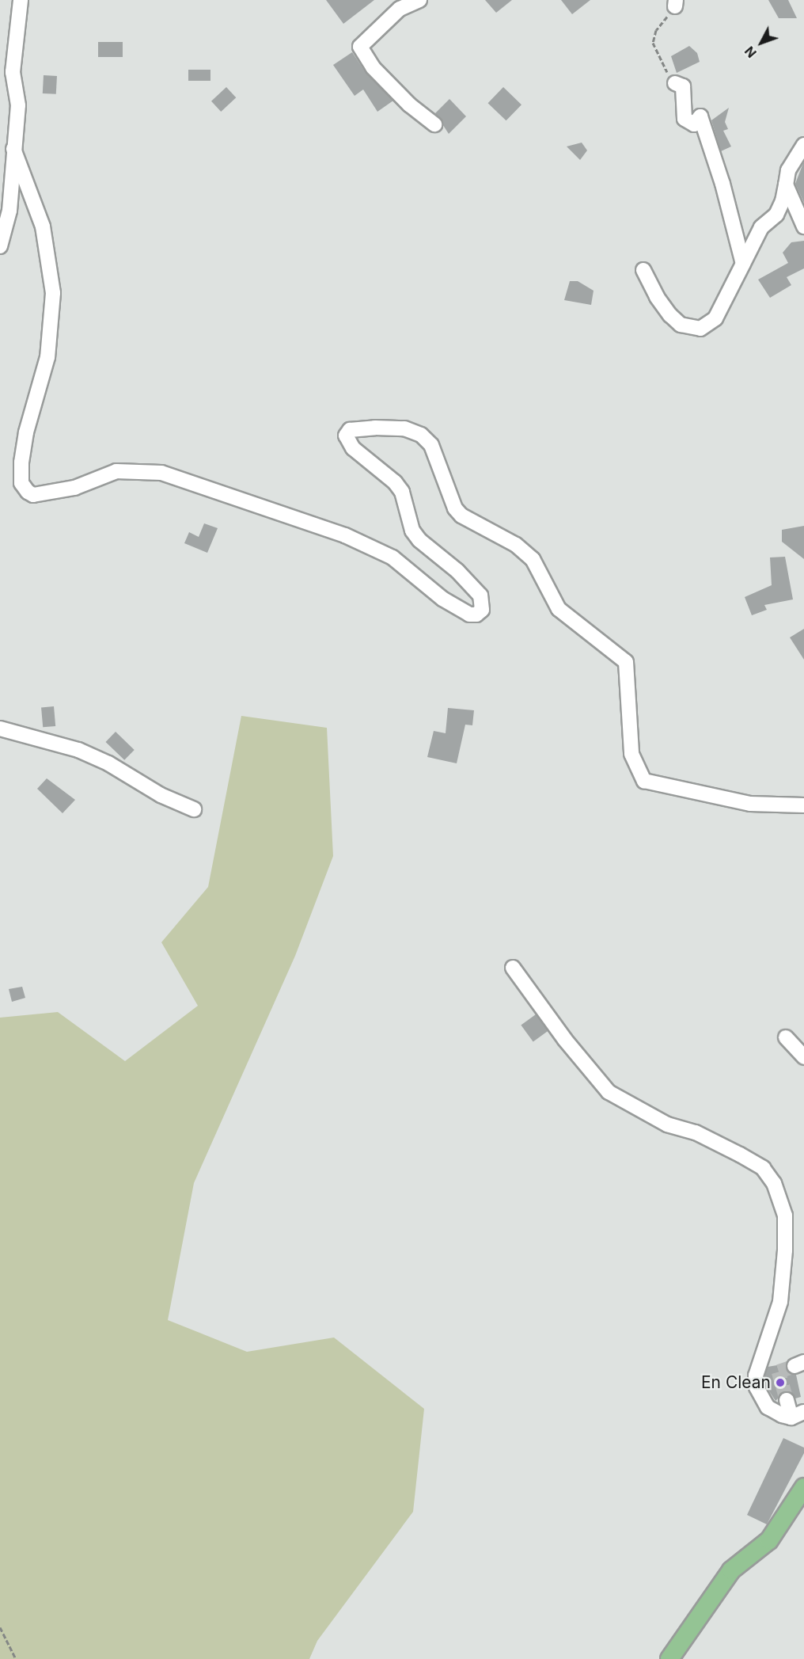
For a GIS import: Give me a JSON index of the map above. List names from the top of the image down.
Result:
{
  "places": ["En Clean"],
  "north": "bottom left"
}
